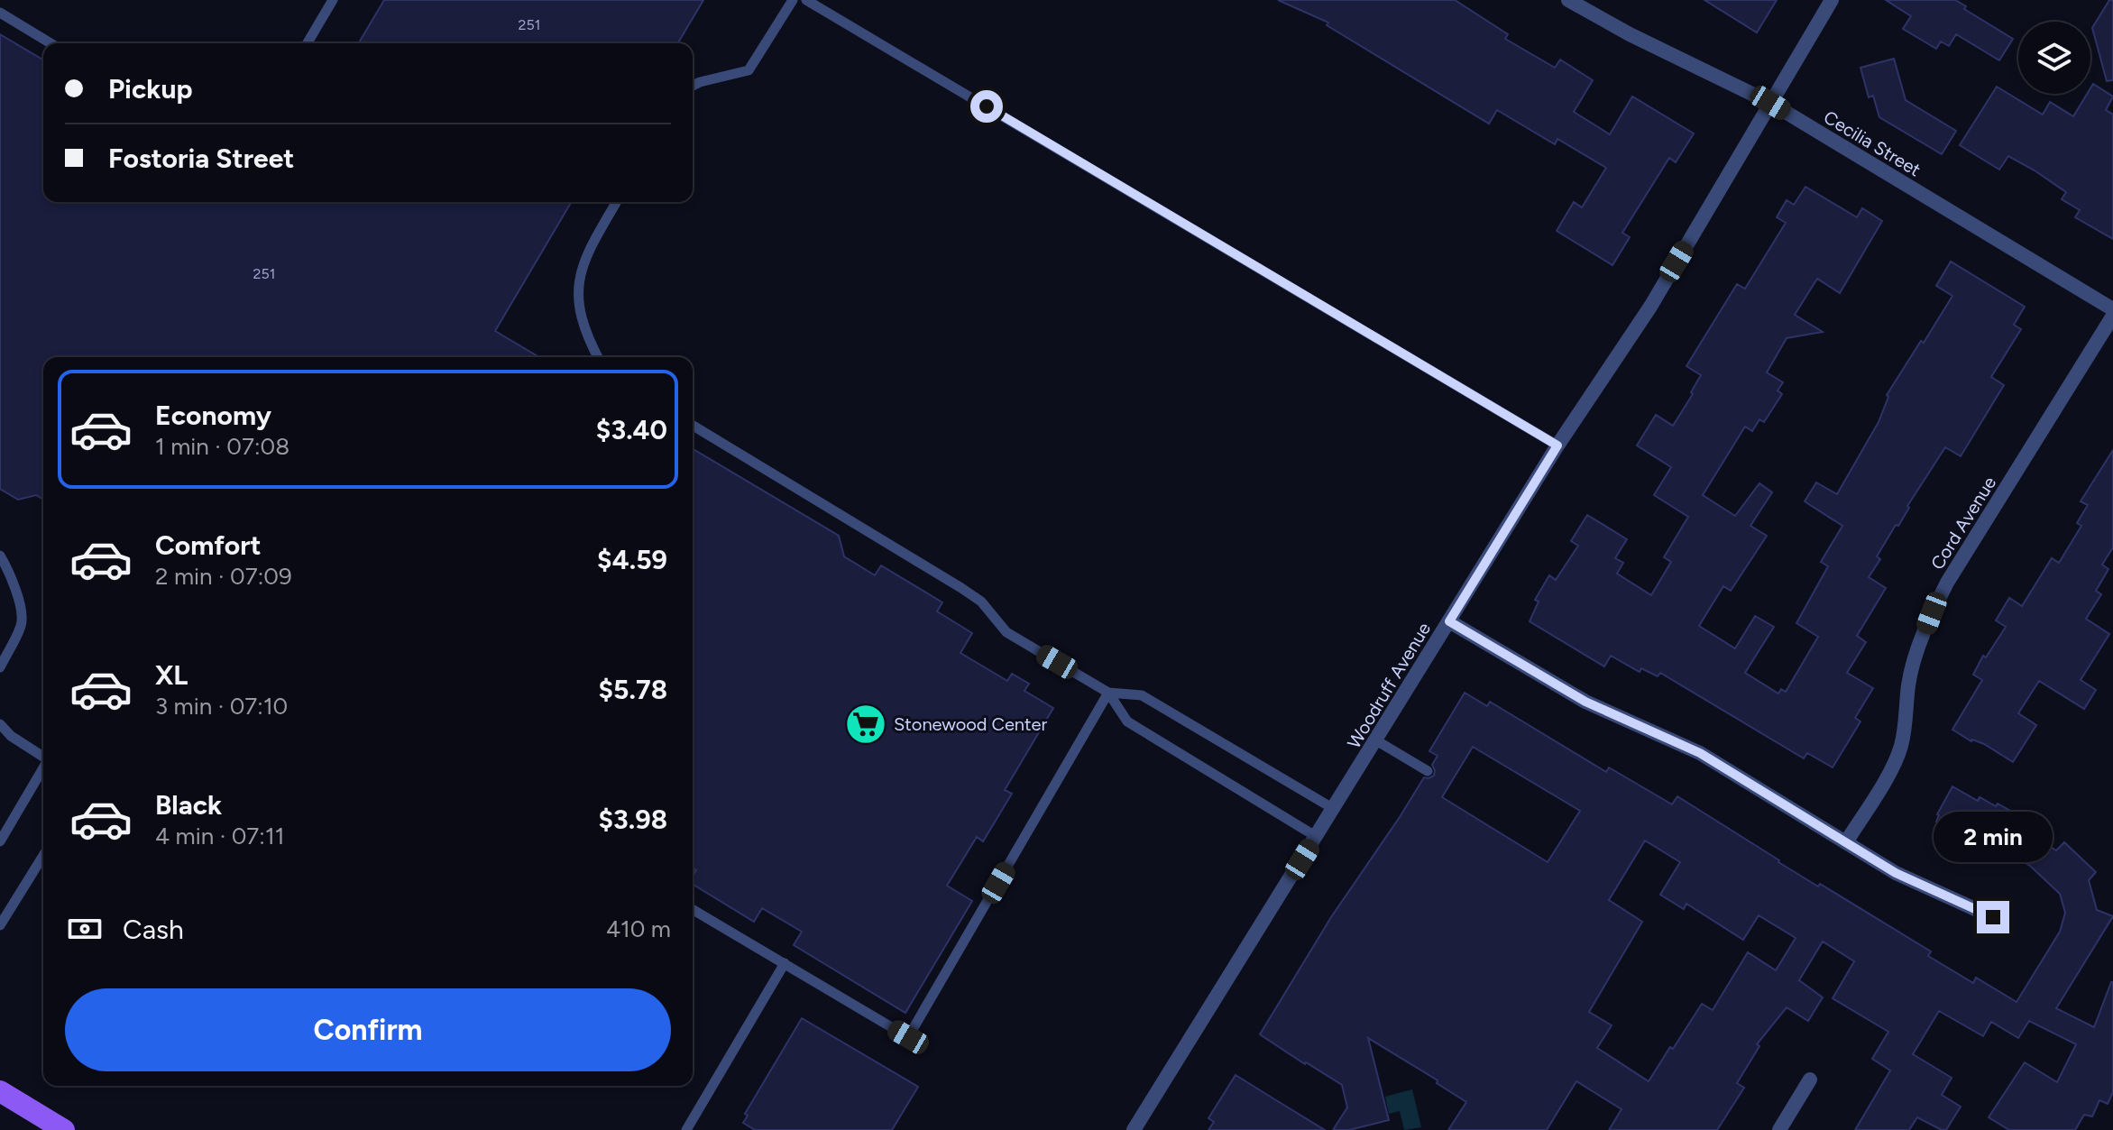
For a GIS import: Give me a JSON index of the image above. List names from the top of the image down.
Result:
{
  "streets": {
    "street": ["Cecilia Street", "Cord Avenue", "Woodruff Avenue"]
  },
  "crossings": [
    ["Cecilia Street", "Woodruff Avenue"]
  ],
  "places": {
    "supermarket": ["Stonewood Center"]
  },
  "house_numbers": ["251", "251"],
  "page": {
    "banner": ["Pickup", "Fostoria Street"],
    "list": [
      {
        "name": "Economy",
        "note": "1 min · 07:08",
        "value": "$3.40"
      },
      {
        "name": "Comfort",
        "note": "2 min · 07:09",
        "value": "$4.59"
      },
      {
        "name": "XL",
        "note": "3 min · 07:10",
        "value": "$5.78"
      },
      {
        "name": "Black",
        "note": "4 min · 07:11",
        "value": "$3.98"
      }
    ],
    "bubble": "2 min",
    "pay": ["Cash", "410 m"],
    "buttons": "Confirm"
  }
}
